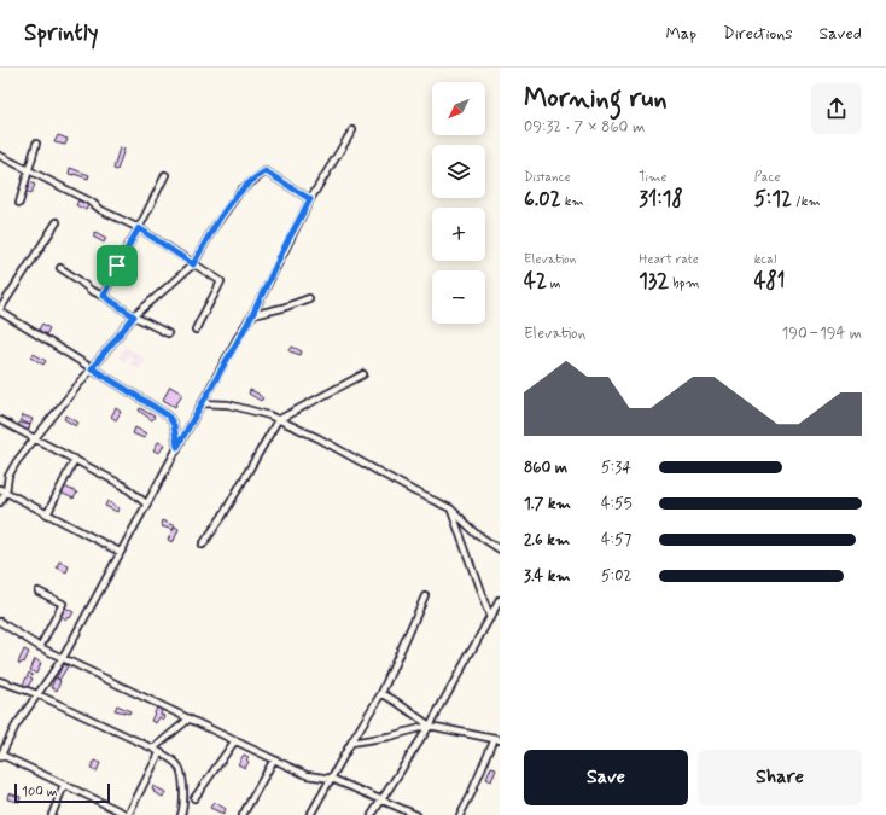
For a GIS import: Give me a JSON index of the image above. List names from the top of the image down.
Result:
{
  "scale_bar": "100 m",
  "north": "bottom left",
  "page": {
    "header": "Sprintly",
    "nav": ["Map", "Directions", "Saved"],
    "heading": ["Morning run", "09:32 · 7 × 860 m"],
    "map_buttons": ["+", "−"],
    "stats": [
      ["Distance", "6.02 km"],
      ["Time", "31:18"],
      ["Pace", "5:12 /km"],
      ["Elevation", "42 m"],
      ["Heart rate", "132 bpm"],
      ["kcal", "481"]
    ],
    "chart": ["Elevation", "190–194 m"],
    "list": [
      {
        "name": "860 m",
        "note": "5:34"
      },
      {
        "name": "1.7 km",
        "note": "4:55"
      },
      {
        "name": "2.6 km",
        "note": "4:57"
      },
      {
        "name": "3.4 km",
        "note": "5:02"
      }
    ],
    "buttons": ["Save", "Share"],
    "scale": "100 m"
  }
}
